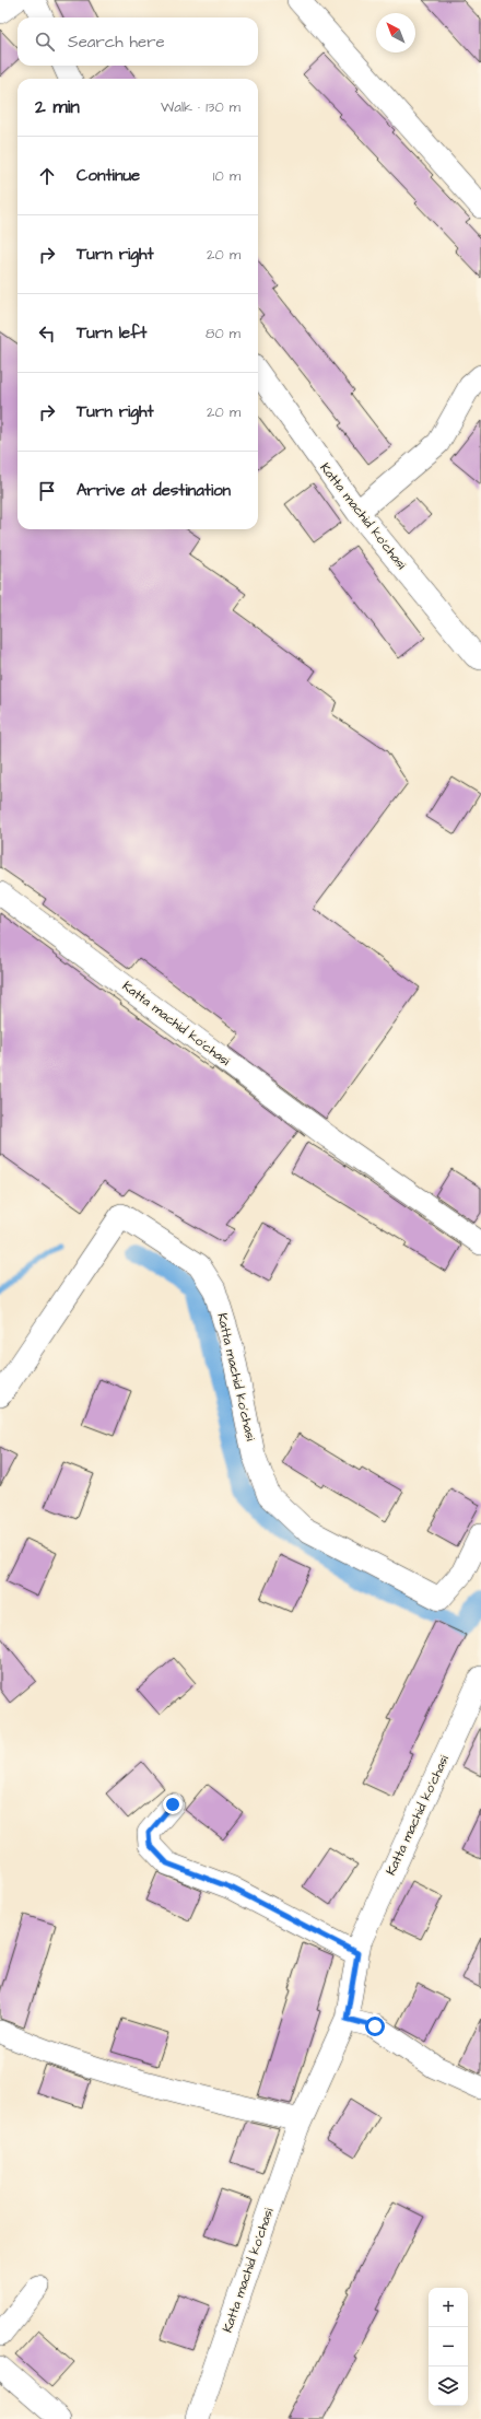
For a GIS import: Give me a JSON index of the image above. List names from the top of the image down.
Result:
{
  "streets": {
    "street": ["Katta machid ko'chasi"]
  },
  "north": "top left",
  "page": {
    "search": "Search here",
    "heading": ["2 min", "Walk · 130 m"],
    "list": [
      ["Continue", "10 m"],
      ["Turn right", "20 m"],
      ["Turn left", "80 m"],
      ["Turn right", "20 m"],
      "Arrive at destination"
    ],
    "map_buttons": ["+", "−"]
  }
}
